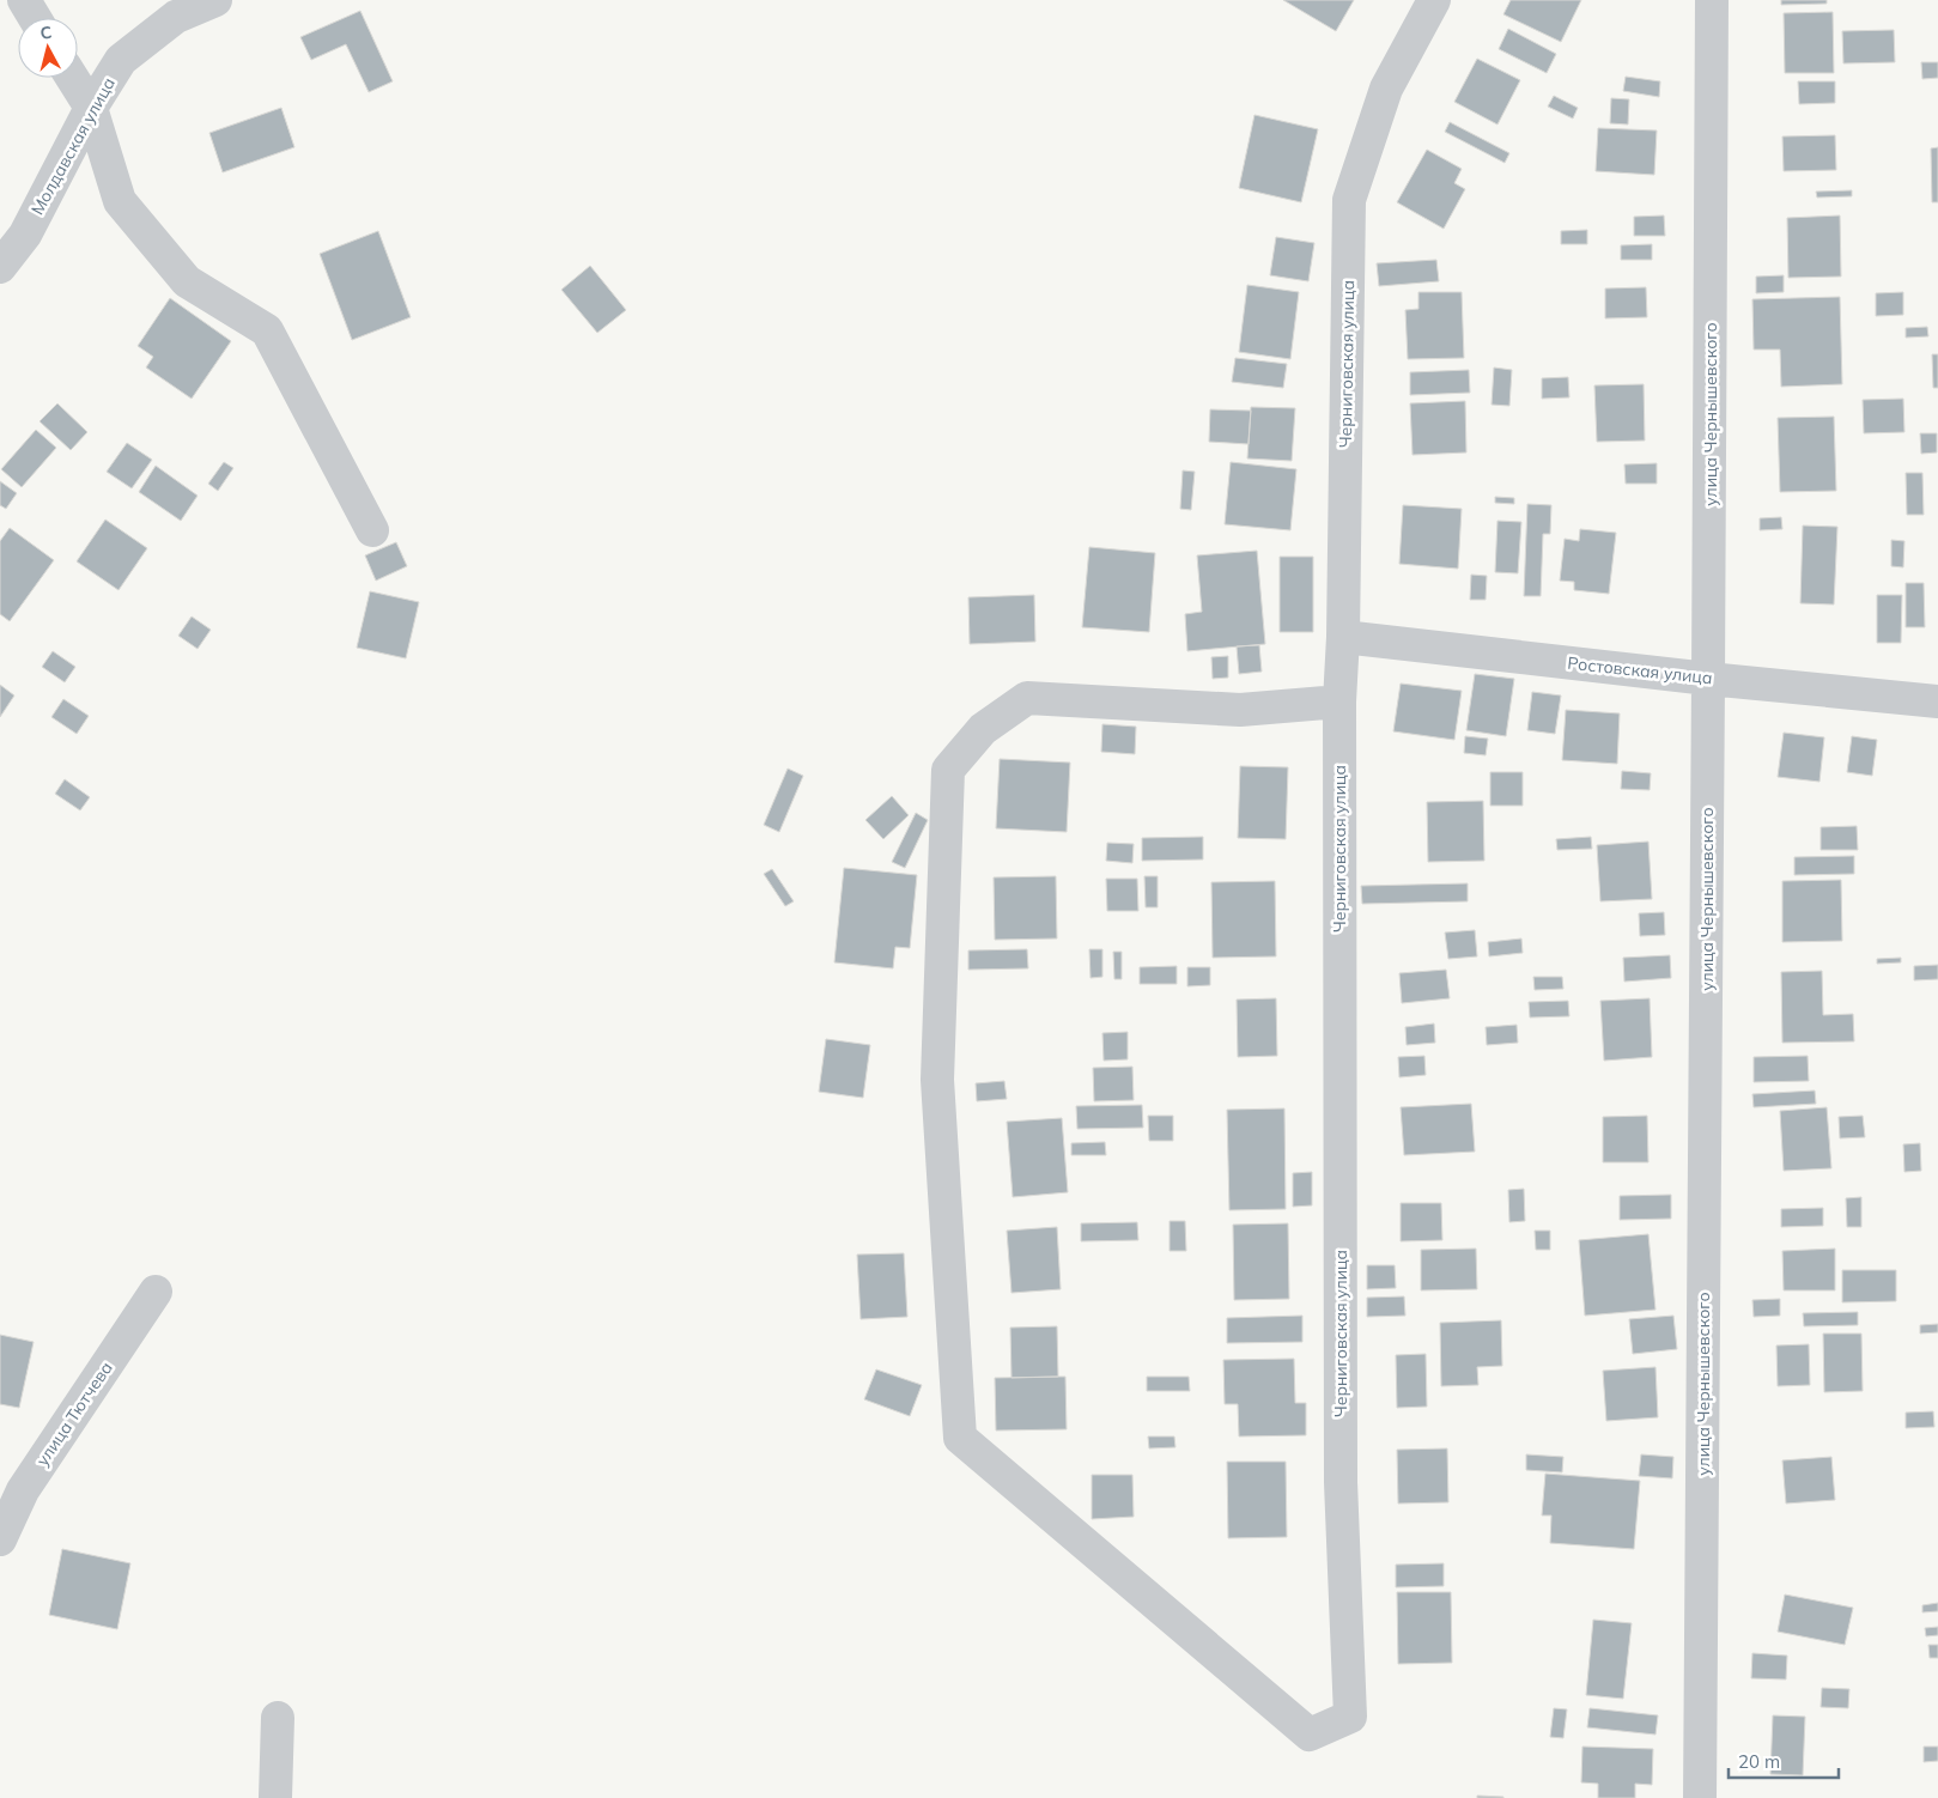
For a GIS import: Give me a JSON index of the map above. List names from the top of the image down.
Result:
{
  "streets": {
    "street": [
      "Молдавская улица",
      "Черниговская улица",
      "улица Чернышевского",
      "Ростовская улица",
      "улица Тютчева"
    ]
  },
  "crossings": [
    ["Черниговская улица", "Ростовская улица"],
    ["улица Чернышевского", "Ростовская улица"]
  ],
  "scale_bar": "20 m",
  "north": "top"
}
